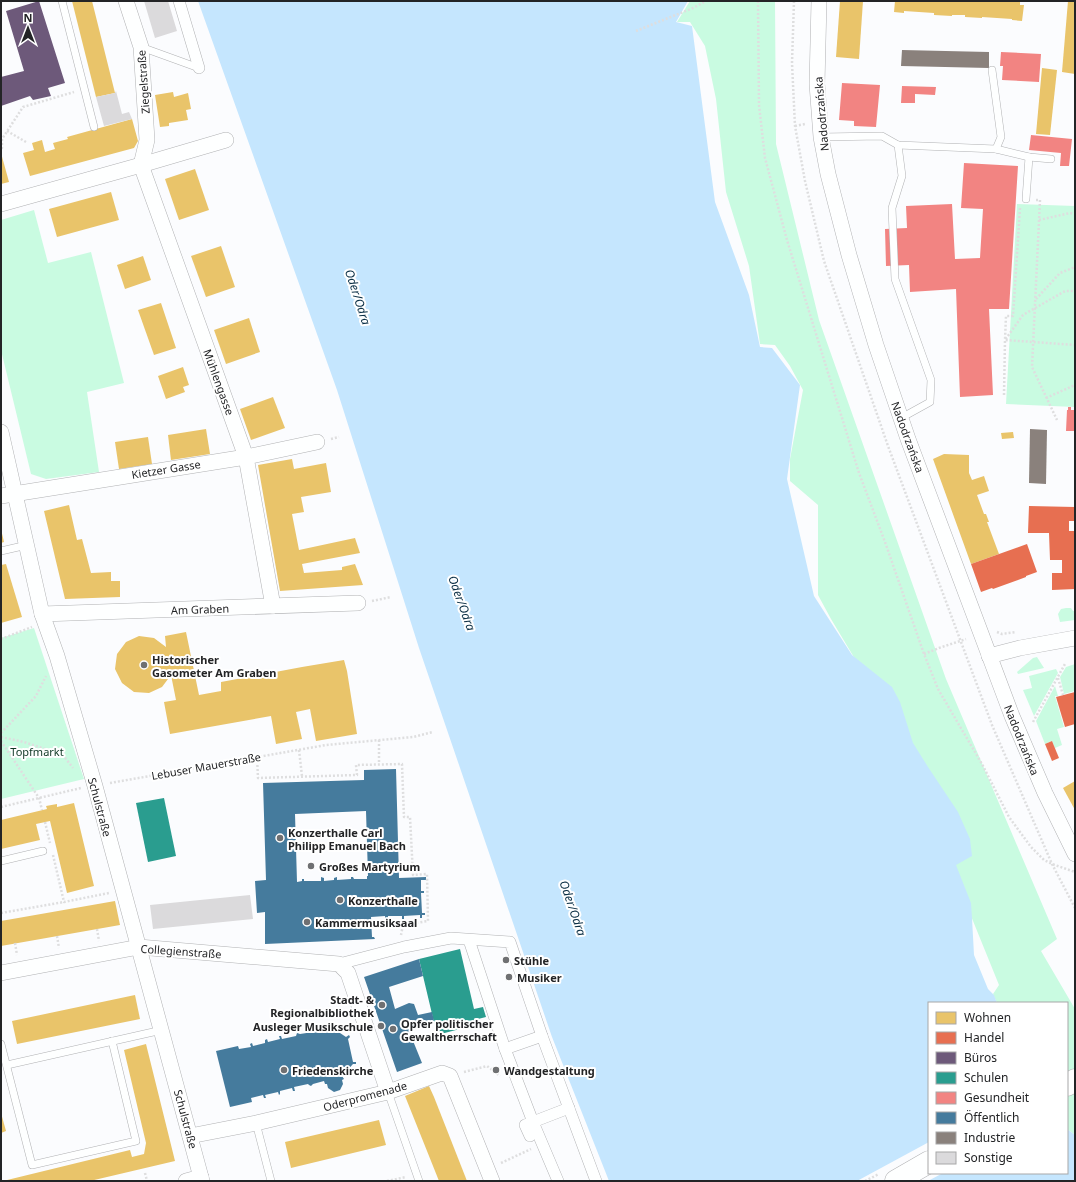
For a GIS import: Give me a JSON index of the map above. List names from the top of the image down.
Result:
{
  "streets": {
    "street": [
      "Ziegelstraße",
      "Nadodrzańska",
      "Mühlengasse",
      "Kietzer Gasse",
      "Am Graben",
      "Schulstraße",
      "Collegienstraße",
      "Oderpromenade"
    ],
    "path": ["Lebuser Mauerstraße"]
  },
  "crossings": [
    ["Ziegelstraße", "Mühlengasse"],
    ["Mühlengasse", "Kietzer Gasse"],
    ["Mühlengasse", "Am Graben"],
    ["Kietzer Gasse", "Schulstraße"],
    ["Am Graben", "Schulstraße"],
    ["Lebuser Mauerstraße", "Schulstraße"],
    ["Schulstraße", "Collegienstraße"],
    ["Schulstraße", "Oderpromenade"]
  ],
  "water": ["Oder/Odra"],
  "parks": ["Topfmarkt"],
  "places": [
    "Historischer Gasometer Am Graben",
    "Konzerthalle Carl Philipp Emanuel Bach",
    "Großes Martyrium",
    "Konzerthalle",
    "Kammermusiksaal",
    "Stühle",
    "Musiker",
    "Stadt- & Regionalbibliothek",
    "Ausleger Musikschule",
    "Opfer politischer Gewaltherrschaft",
    "Friedenskirche",
    "Wandgestaltung"
  ],
  "legend": [
    "Wohnen",
    "Handel",
    "Büros",
    "Schulen",
    "Gesundheit",
    "Öffentlich",
    "Industrie",
    "Sonstige"
  ],
  "north": "top"
}
